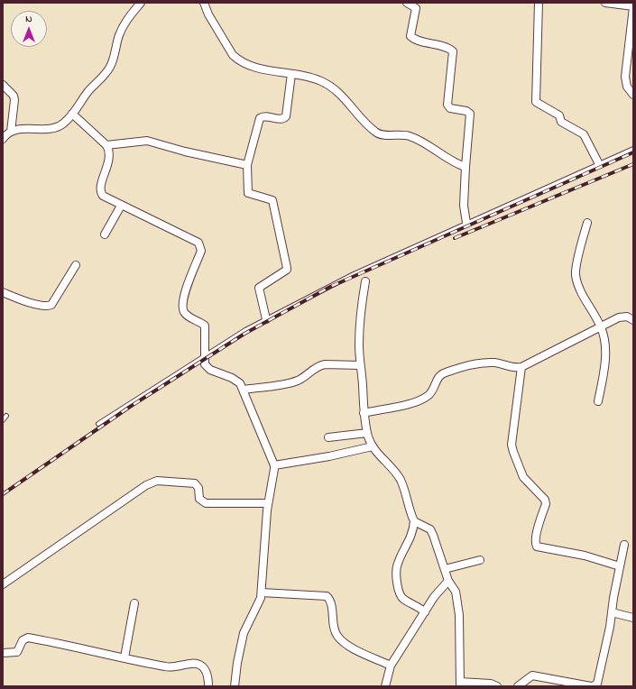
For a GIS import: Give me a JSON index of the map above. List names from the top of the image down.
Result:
{
  "north": "top"
}
